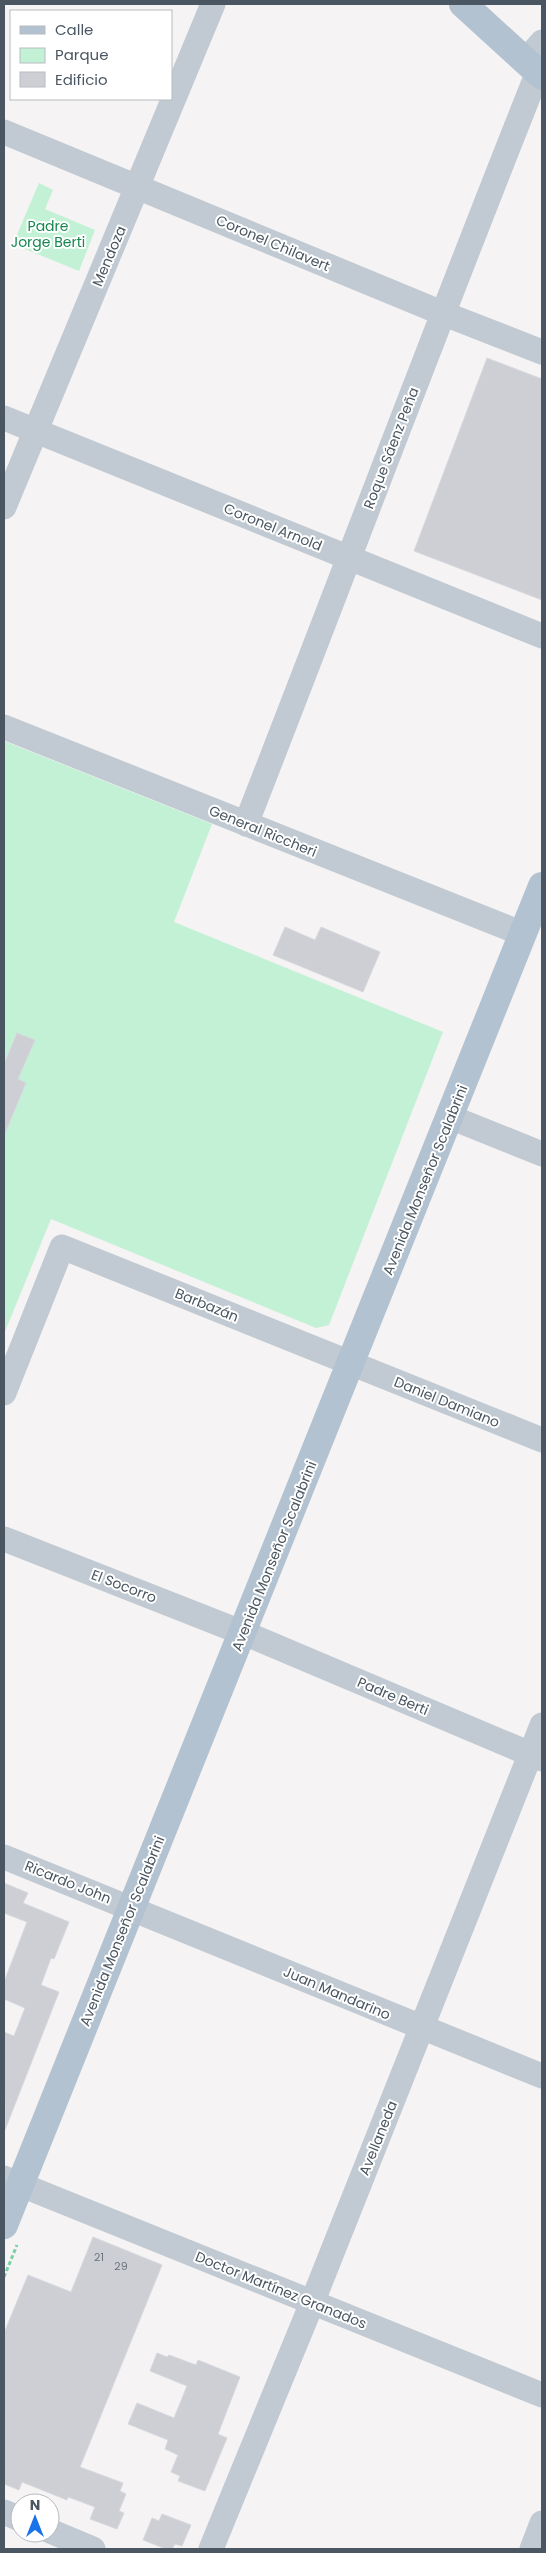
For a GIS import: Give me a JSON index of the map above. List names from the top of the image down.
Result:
{
  "streets": {
    "main road": ["Avenida Monseñor Scalabrini"],
    "street": [
      "Coronel Chilavert",
      "Mendoza",
      "Roque Sáenz Peña",
      "Coronel Arnold",
      "General Riccheri",
      "Barbazán",
      "Daniel Damiano",
      "El Socorro",
      "Padre Berti",
      "Ricardo John",
      "Juan Mandarino",
      "Avellaneda",
      "Doctor Martínez Granados"
    ]
  },
  "crossings": [
    ["Coronel Chilavert", "Mendoza"],
    ["Coronel Chilavert", "Roque Sáenz Peña"],
    ["Mendoza", "Coronel Arnold"],
    ["Roque Sáenz Peña", "Coronel Arnold"],
    ["Roque Sáenz Peña", "General Riccheri"],
    ["General Riccheri", "Avenida Monseñor Scalabrini"],
    ["Avenida Monseñor Scalabrini", "Barbazán"],
    ["Avenida Monseñor Scalabrini", "Daniel Damiano"],
    ["Avenida Monseñor Scalabrini", "El Socorro"],
    ["Avenida Monseñor Scalabrini", "Padre Berti"],
    ["Avenida Monseñor Scalabrini", "Ricardo John"],
    ["Avenida Monseñor Scalabrini", "Juan Mandarino"],
    ["Avenida Monseñor Scalabrini", "Doctor Martínez Granados"],
    ["Barbazán", "Daniel Damiano"],
    ["El Socorro", "Padre Berti"],
    ["Padre Berti", "Avellaneda"],
    ["Ricardo John", "Juan Mandarino"],
    ["Juan Mandarino", "Avellaneda"],
    ["Avellaneda", "Doctor Martínez Granados"]
  ],
  "parks": ["Padre Jorge Berti"],
  "house_numbers": ["21", "29"],
  "legend": ["Calle", "Parque", "Edificio"],
  "north": "top"
}
